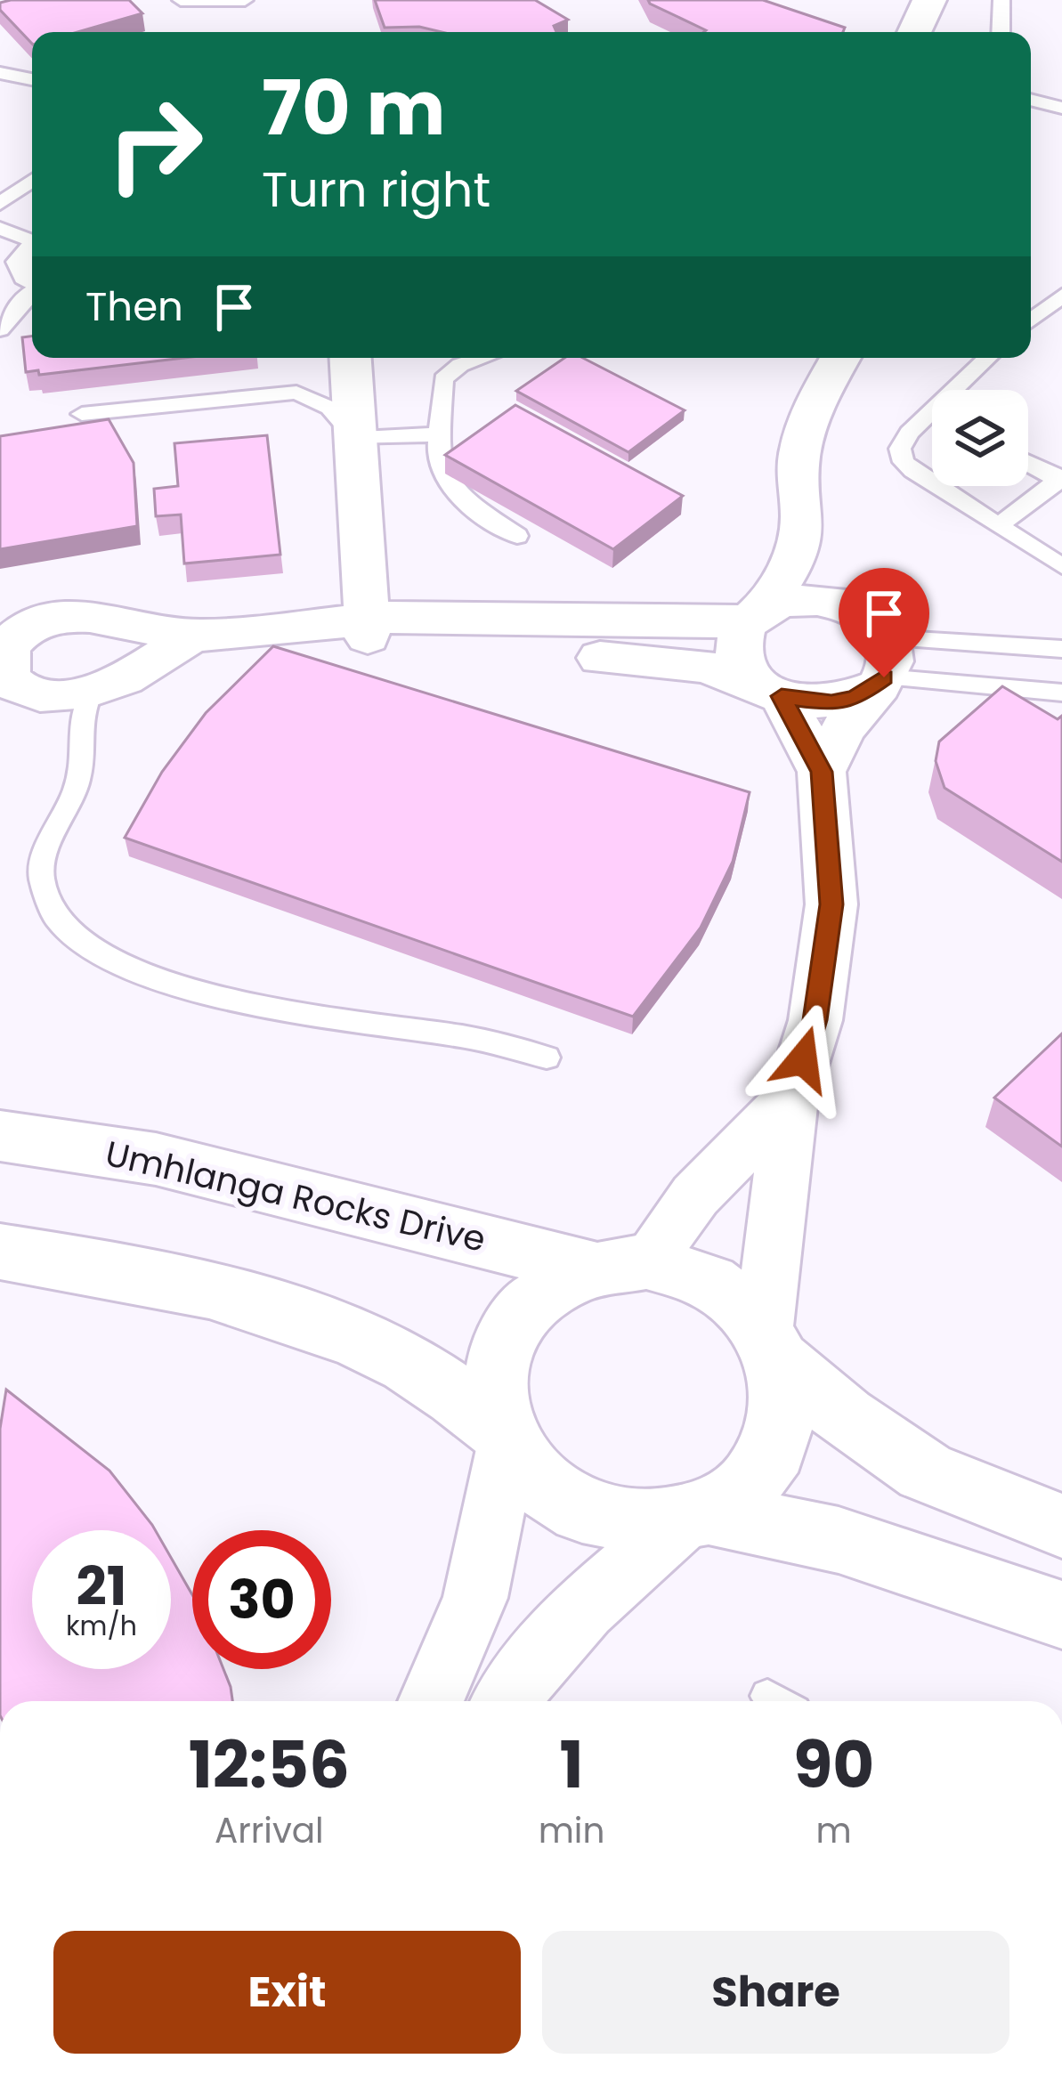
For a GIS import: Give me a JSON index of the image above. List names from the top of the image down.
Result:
{
  "streets": {
    "main road": ["Umhlanga Rocks Drive"]
  },
  "page": {
    "turn": ["70 m", "Turn right"],
    "then": "Then",
    "speed": "21 km/h",
    "limit": "30",
    "eta": [
      "12:56",
      "Arrival",
      "1",
      "min",
      "90",
      "m"
    ],
    "buttons": ["Exit", "Share"]
  }
}
